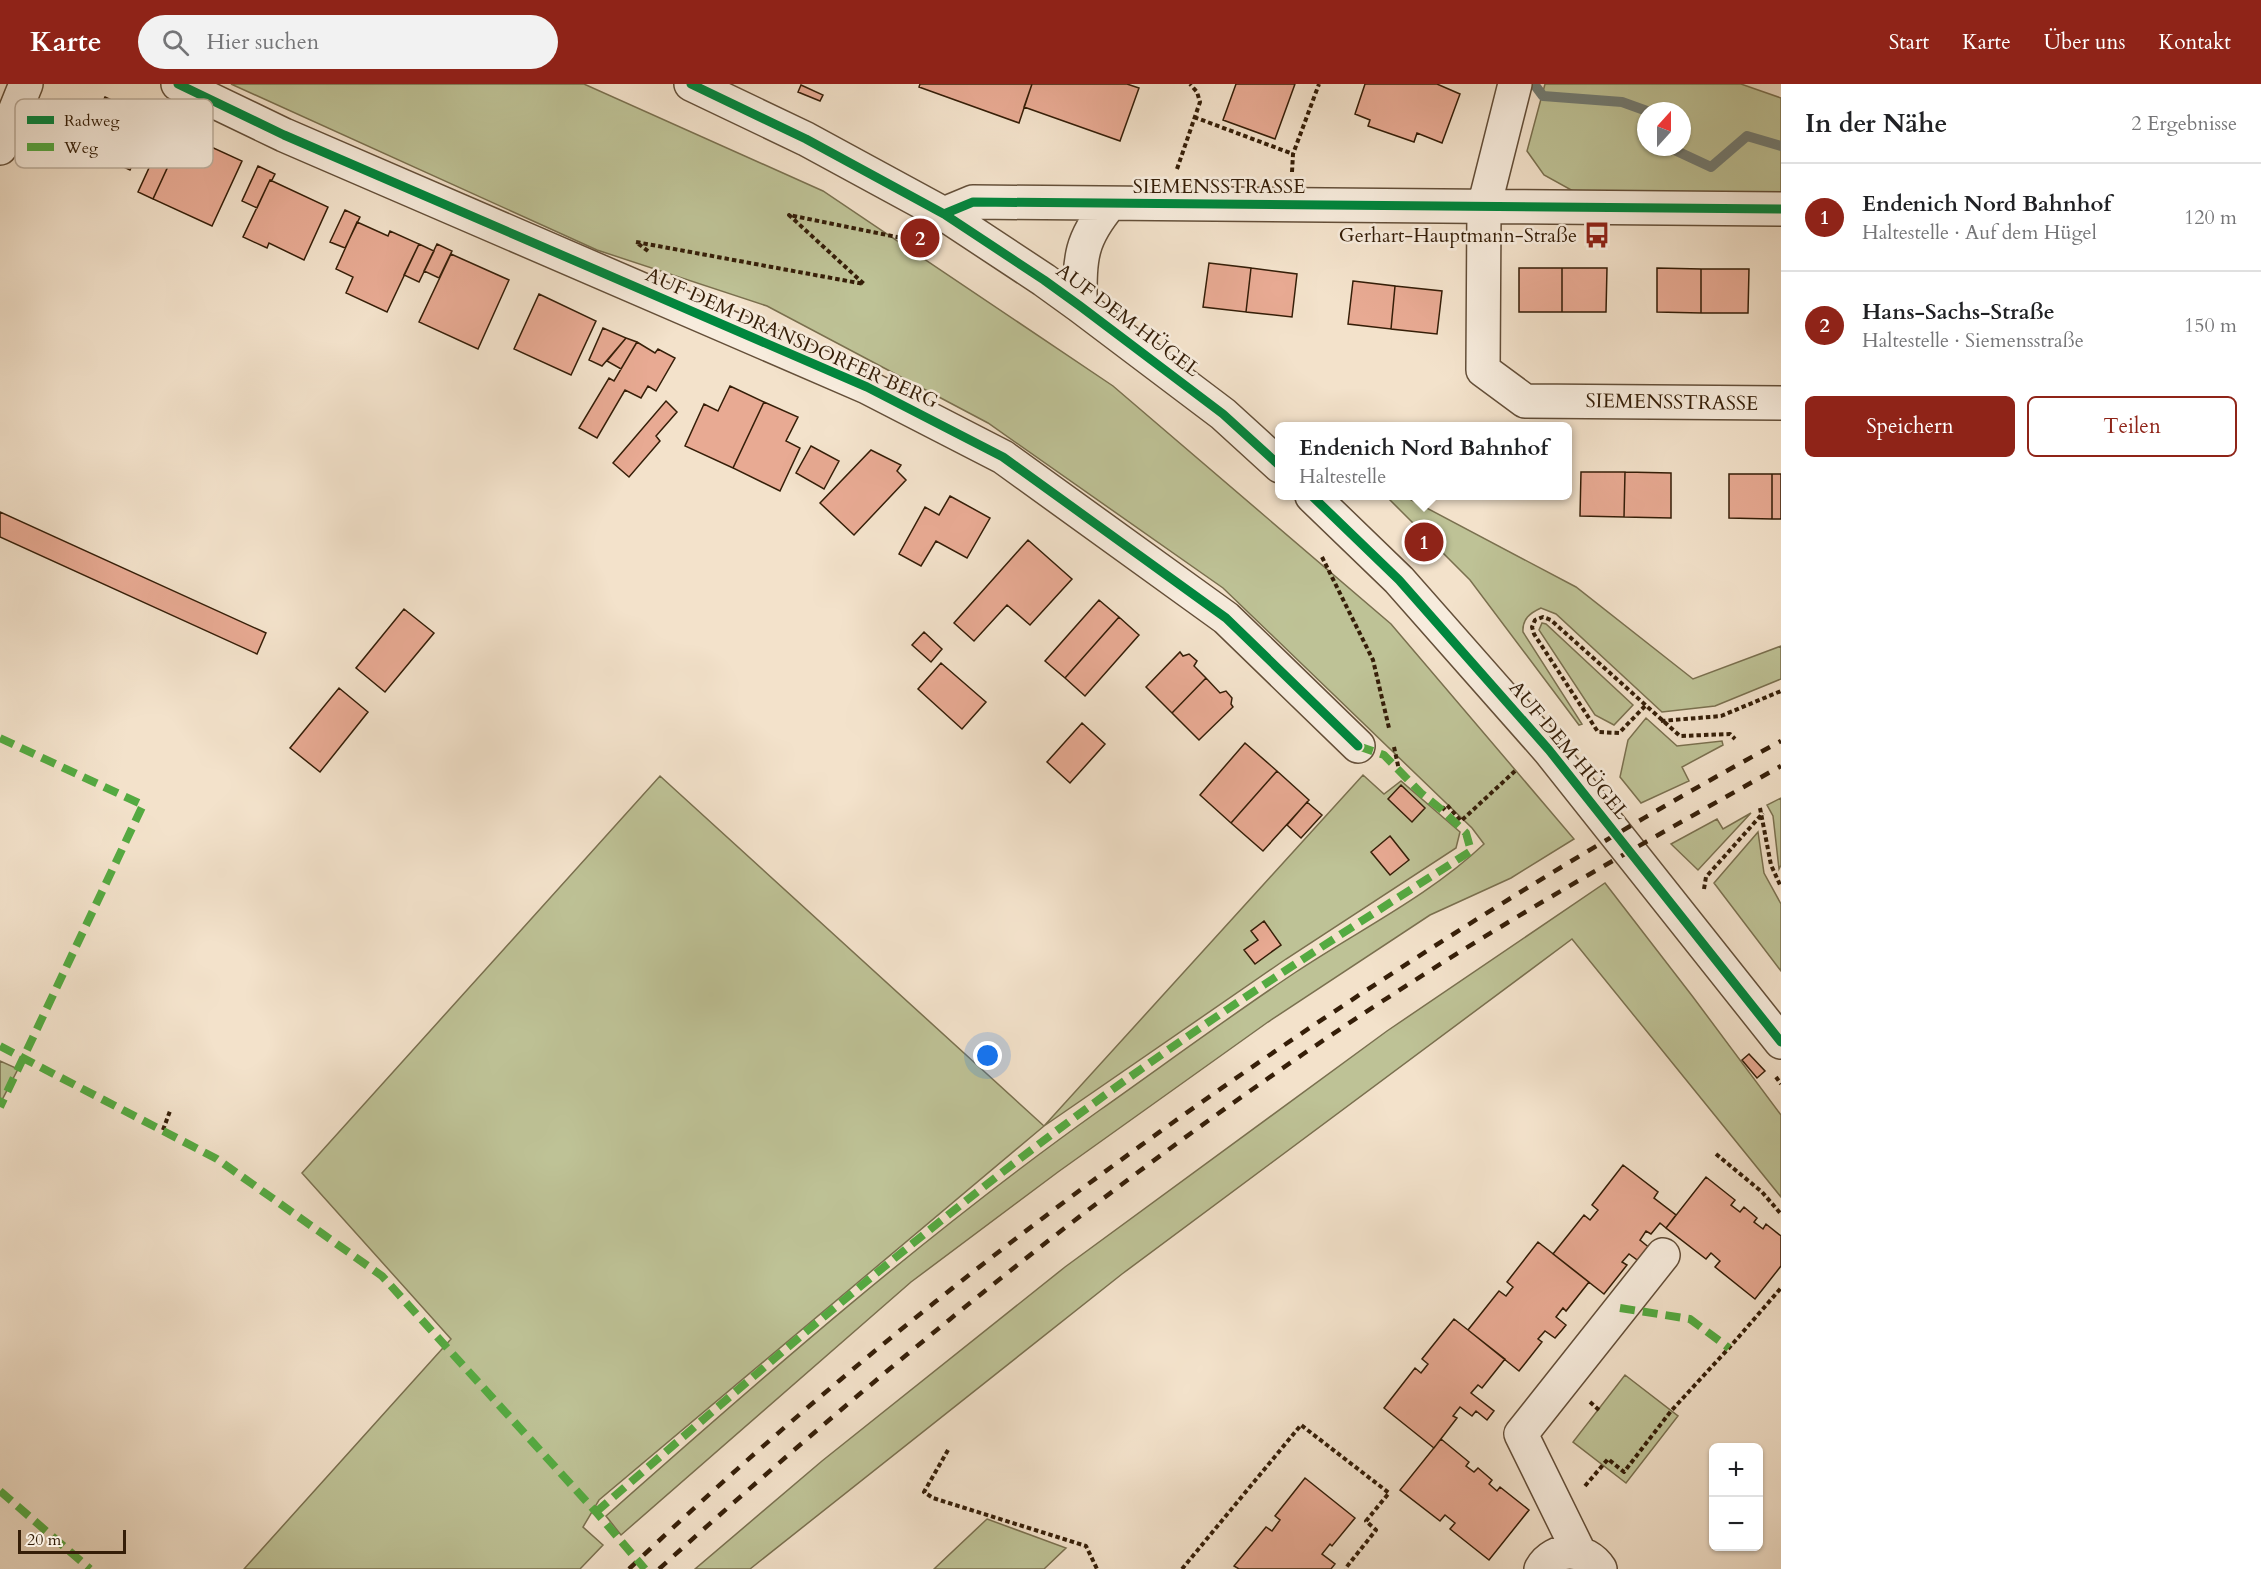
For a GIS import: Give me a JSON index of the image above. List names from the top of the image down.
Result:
{
  "streets": {
    "street": ["SIEMENSSTRASSE", "AUF DEM HÜGEL", "AUF DEM DRANSDORFER BERG"]
  },
  "crossings": [
    ["SIEMENSSTRASSE", "AUF DEM HÜGEL"]
  ],
  "places": {
    "bus stop": ["Gerhart-Hauptmann-Straße"]
  },
  "legend": ["Radweg", "Weg"],
  "scale_bar": "20 m",
  "north": "top",
  "page": {
    "header": "Karte",
    "search": "Hier suchen",
    "nav": [
      "Start",
      "Karte",
      "Über uns",
      "Kontakt"
    ],
    "heading": ["In der Nähe", "2 Ergebnisse"],
    "list": [
      {
        "mark": "1",
        "name": "Endenich Nord Bahnhof",
        "note": "Haltestelle · Auf dem Hügel",
        "value": "120 m"
      },
      {
        "mark": "2",
        "name": "Hans-Sachs-Straße",
        "note": "Haltestelle · Siemensstraße",
        "value": "150 m"
      }
    ],
    "pins": ["2", "1"],
    "buttons": ["Speichern", "Teilen"],
    "popup": ["Endenich Nord Bahnhof", "Haltestelle"],
    "map_buttons": ["+", "−"],
    "scale": "20 m"
  }
}
